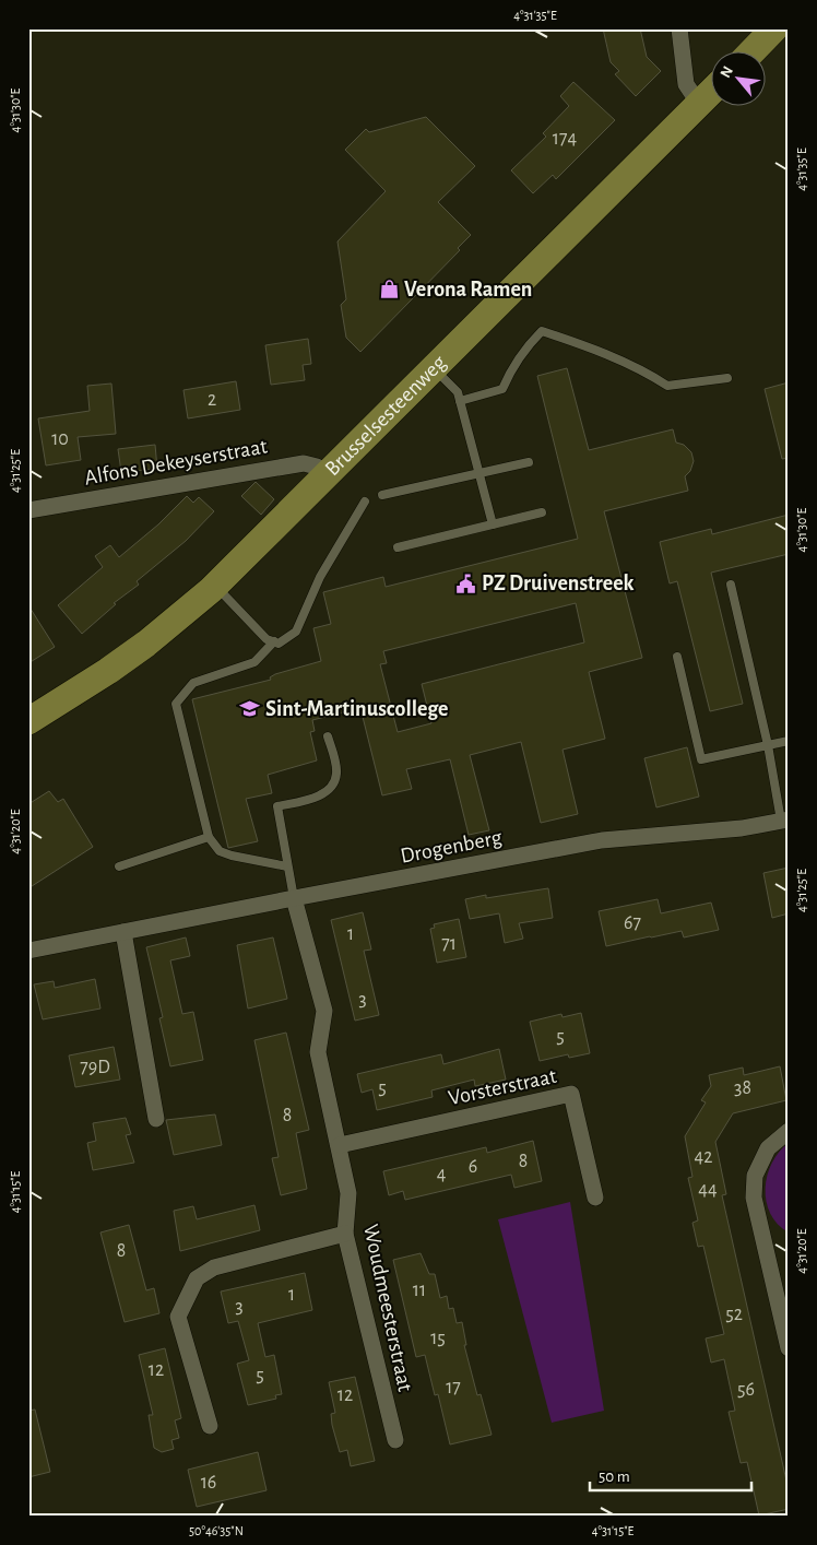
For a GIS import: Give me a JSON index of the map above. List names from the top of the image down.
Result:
{
  "streets": {
    "main road": ["Brusselsesteenweg"],
    "street": [
      "Alfons Dekeyserstraat",
      "Drogenberg",
      "Vorsterstraat",
      "Woudmeesterstraat"
    ]
  },
  "crossings": [
    ["Brusselsesteenweg", "Alfons Dekeyserstraat"],
    ["Drogenberg", "Woudmeesterstraat"],
    ["Vorsterstraat", "Woudmeesterstraat"]
  ],
  "places": {
    "shop": ["Verona Ramen"],
    "public building": ["PZ Druivenstreek"],
    "school or university": ["Sint-Martinuscollege"]
  },
  "house_numbers": [
    "174",
    "2",
    "10",
    "67",
    "1",
    "71",
    "3",
    "5",
    "79D",
    "5",
    "38",
    "8",
    "42",
    "8",
    "6",
    "4",
    "44",
    "8",
    "11",
    "1",
    "3",
    "52",
    "15",
    "12",
    "5",
    "17",
    "56",
    "12",
    "16"
  ],
  "scale_bar": "50 m",
  "north": "top left",
  "coordinates": [
    "4°31'35\"E",
    "4°31'30\"E",
    "4°31'25\"E",
    "4°31'20\"E",
    "4°31'15\"E",
    "50°46'35\"N"
  ]
}
